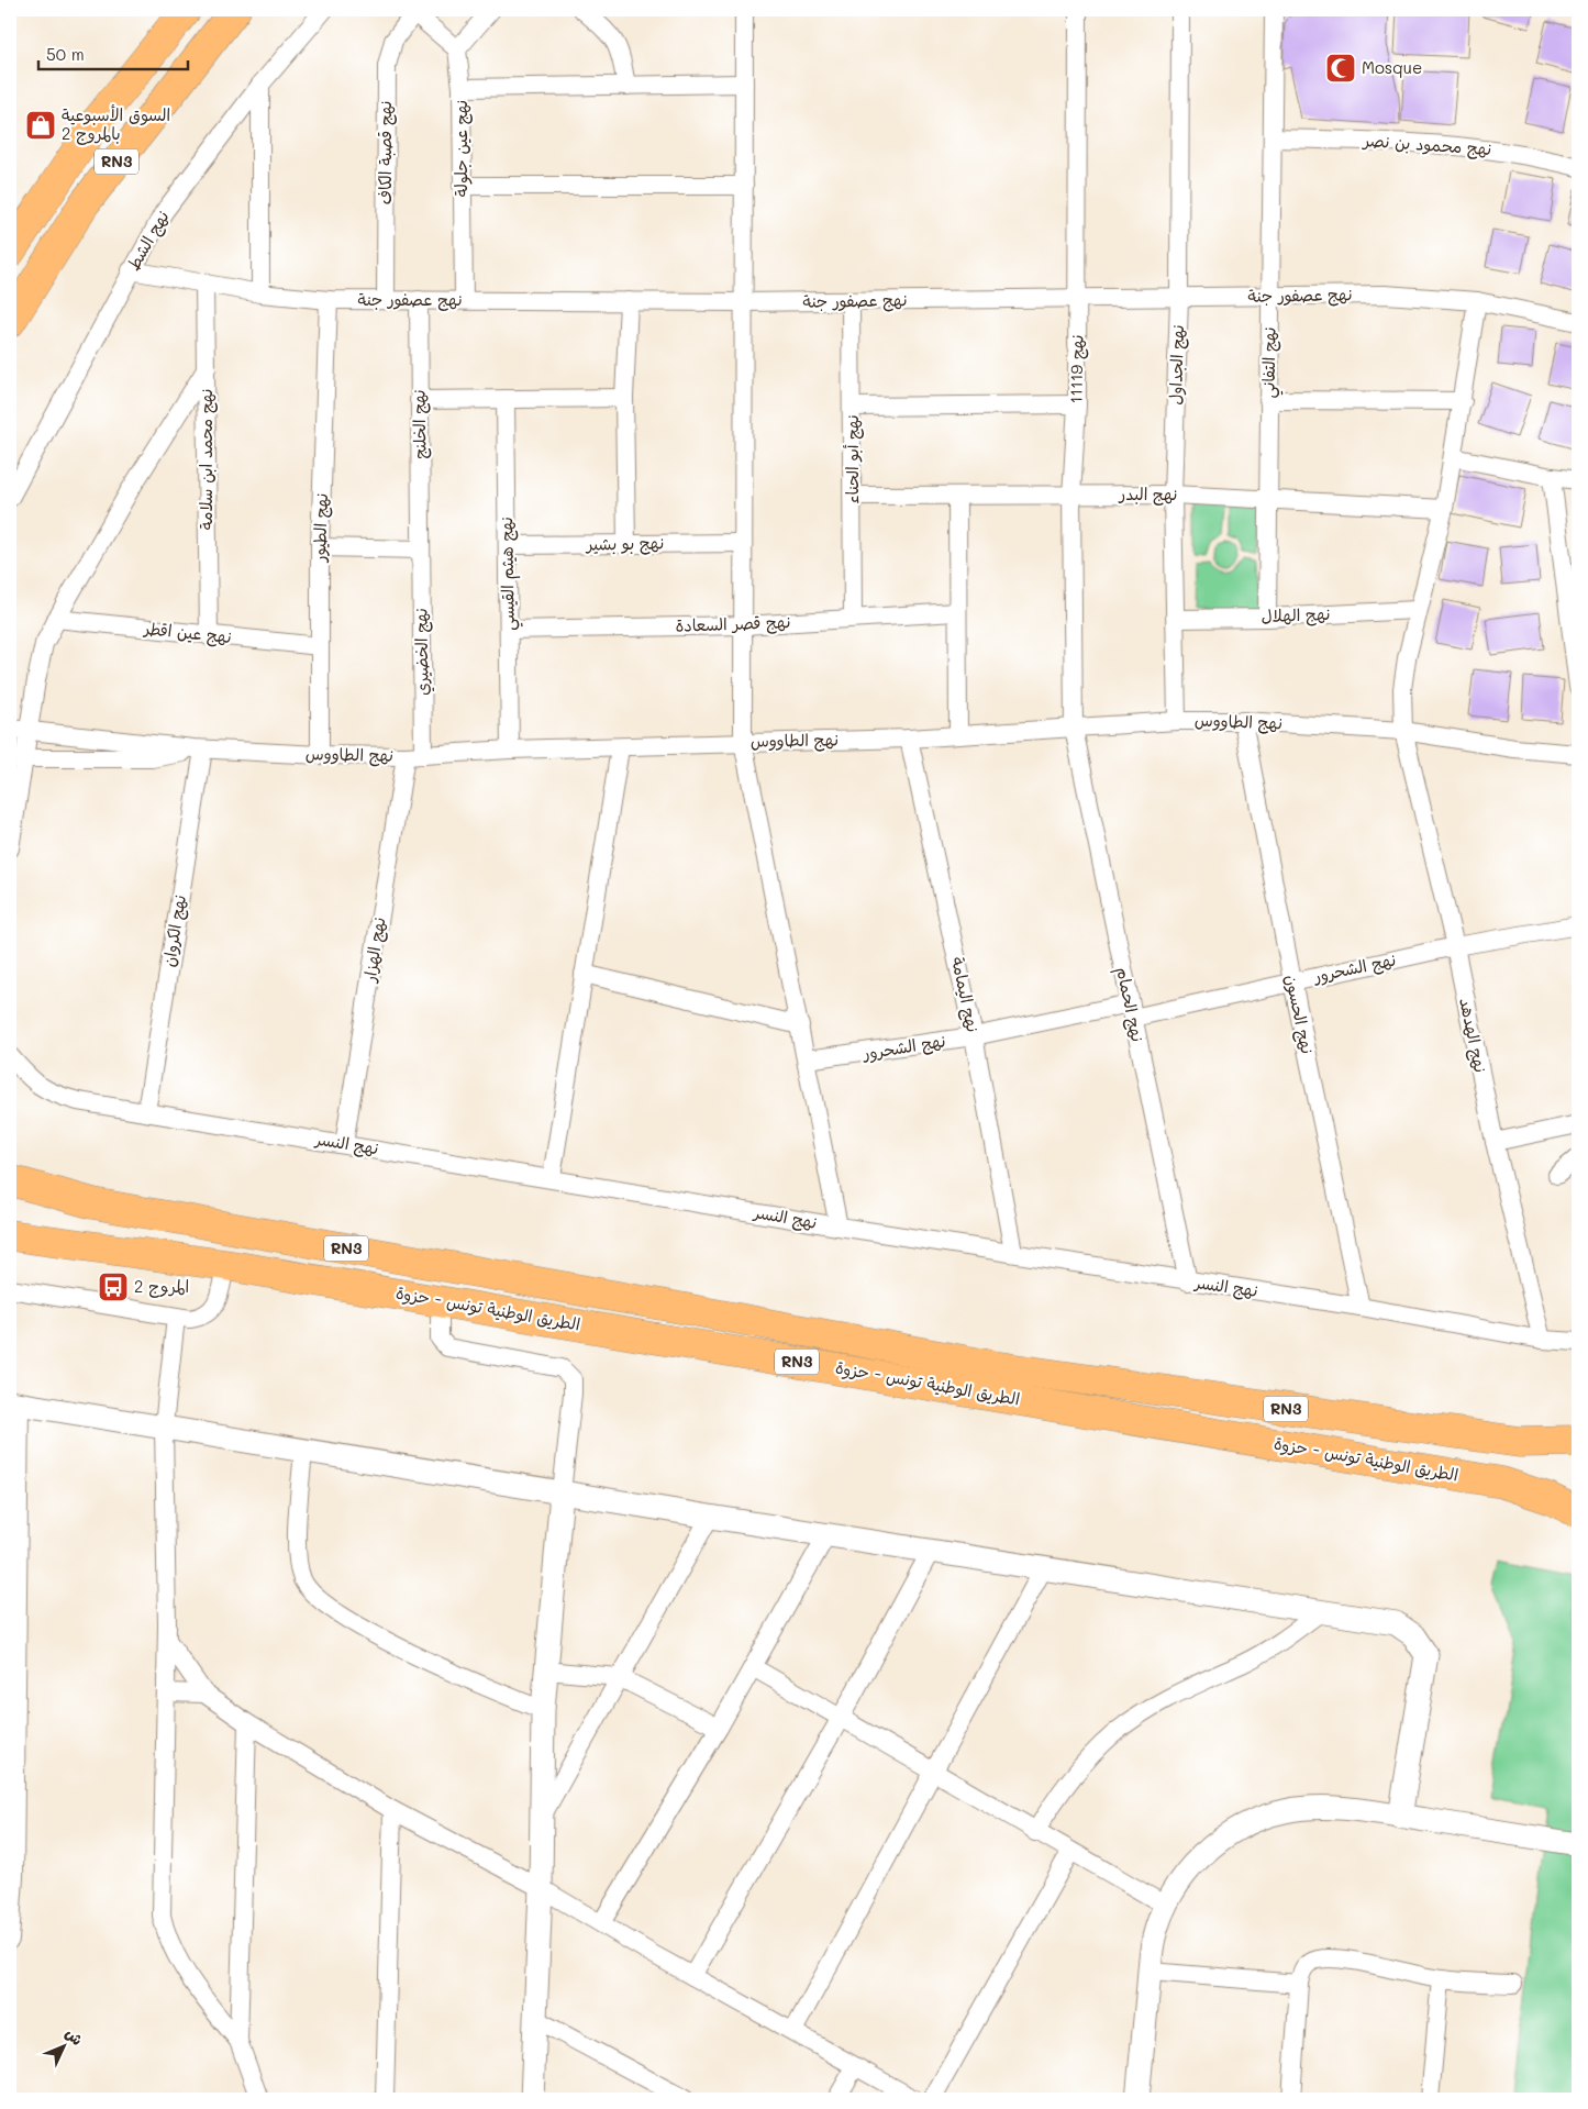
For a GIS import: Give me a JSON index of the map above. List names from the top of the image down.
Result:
{
  "streets": {
    "highway": ["RN3", "الطريق الوطنية تونس - حزوة"],
    "street": [
      "نهج محمود بن نصر",
      "نهج عين جلولة",
      "نهج قصبة الكاف",
      "نهج الشط",
      "نهج عصفور جنة",
      "نهج التفاني",
      "نهج الجداول",
      "نهج 11119",
      "نهج الخلنج",
      "نهج محمد ابن سلامة",
      "نهج أبو الحناء",
      "نهج البدر",
      "نهج الطيور",
      "نهج بو بشير",
      "نهج هيثم القيسي",
      "نهج الهلال",
      "نهج قصر السعادة",
      "نهج عين اقطر",
      "نهج الخضيري",
      "نهج الطاووس",
      "نهج الكروان",
      "نهج الهزار",
      "نهج الشحرور",
      "نهج اليمامة",
      "نهج الحمام",
      "نهج الحسون",
      "نهج الهدهد",
      "نهج النسر"
    ]
  },
  "crossings": [
    ["نهج محمود بن نصر", "نهج التفاني"],
    ["نهج عين جلولة", "نهج عصفور جنة"],
    ["نهج قصبة الكاف", "نهج عصفور جنة"],
    ["نهج الشط", "نهج عصفور جنة"],
    ["نهج عصفور جنة", "نهج التفاني"],
    ["نهج عصفور جنة", "نهج الجداول"],
    ["نهج عصفور جنة", "نهج 11119"],
    ["نهج عصفور جنة", "نهج الخلنج"],
    ["نهج عصفور جنة", "نهج محمد ابن سلامة"],
    ["نهج عصفور جنة", "نهج أبو الحناء"],
    ["نهج عصفور جنة", "نهج الطيور"],
    ["نهج عصفور جنة", "نهج الهدهد"],
    ["نهج التفاني", "نهج البدر"],
    ["نهج التفاني", "نهج الهلال"],
    ["نهج الجداول", "نهج البدر"],
    ["نهج الجداول", "نهج الهلال"],
    ["نهج الجداول", "نهج الطاووس"],
    ["نهج 11119", "نهج البدر"],
    ["نهج 11119", "نهج الطاووس"],
    ["نهج 11119", "نهج الحمام"],
    ["نهج الخلنج", "نهج الخضيري"],
    ["نهج محمد ابن سلامة", "نهج عين اقطر"],
    ["نهج أبو الحناء", "نهج البدر"],
    ["نهج أبو الحناء", "نهج قصر السعادة"],
    ["نهج البدر", "نهج الهدهد"],
    ["نهج الطيور", "نهج عين اقطر"],
    ["نهج الطيور", "نهج الطاووس"],
    ["نهج بو بشير", "نهج هيثم القيسي"],
    ["نهج هيثم القيسي", "نهج قصر السعادة"],
    ["نهج هيثم القيسي", "نهج الطاووس"],
    ["نهج الهلال", "نهج الهدهد"],
    ["نهج الخضيري", "نهج الطاووس"],
    ["نهج الخضيري", "نهج الهزار"],
    ["نهج الطاووس", "نهج الكروان"],
    ["نهج الطاووس", "نهج الهزار"],
    ["نهج الطاووس", "نهج اليمامة"],
    ["نهج الطاووس", "نهج الحمام"],
    ["نهج الطاووس", "نهج الحسون"],
    ["نهج الطاووس", "نهج الهدهد"],
    ["نهج الكروان", "نهج النسر"],
    ["نهج الهزار", "نهج النسر"],
    ["نهج الشحرور", "نهج اليمامة"],
    ["نهج الشحرور", "نهج الحمام"],
    ["نهج الشحرور", "نهج الحسون"],
    ["نهج الشحرور", "نهج الهدهد"],
    ["نهج اليمامة", "نهج النسر"],
    ["نهج الحمام", "نهج النسر"],
    ["نهج الحسون", "نهج النسر"],
    ["نهج الهدهد", "نهج النسر"]
  ],
  "places": {
    "mosque": ["Mosque"],
    "shop": ["السوق الأسبوعية بالمروج 2"],
    "bus stop": ["المروج 2"]
  },
  "scale_bar": "50 m",
  "north": "top right"
}
